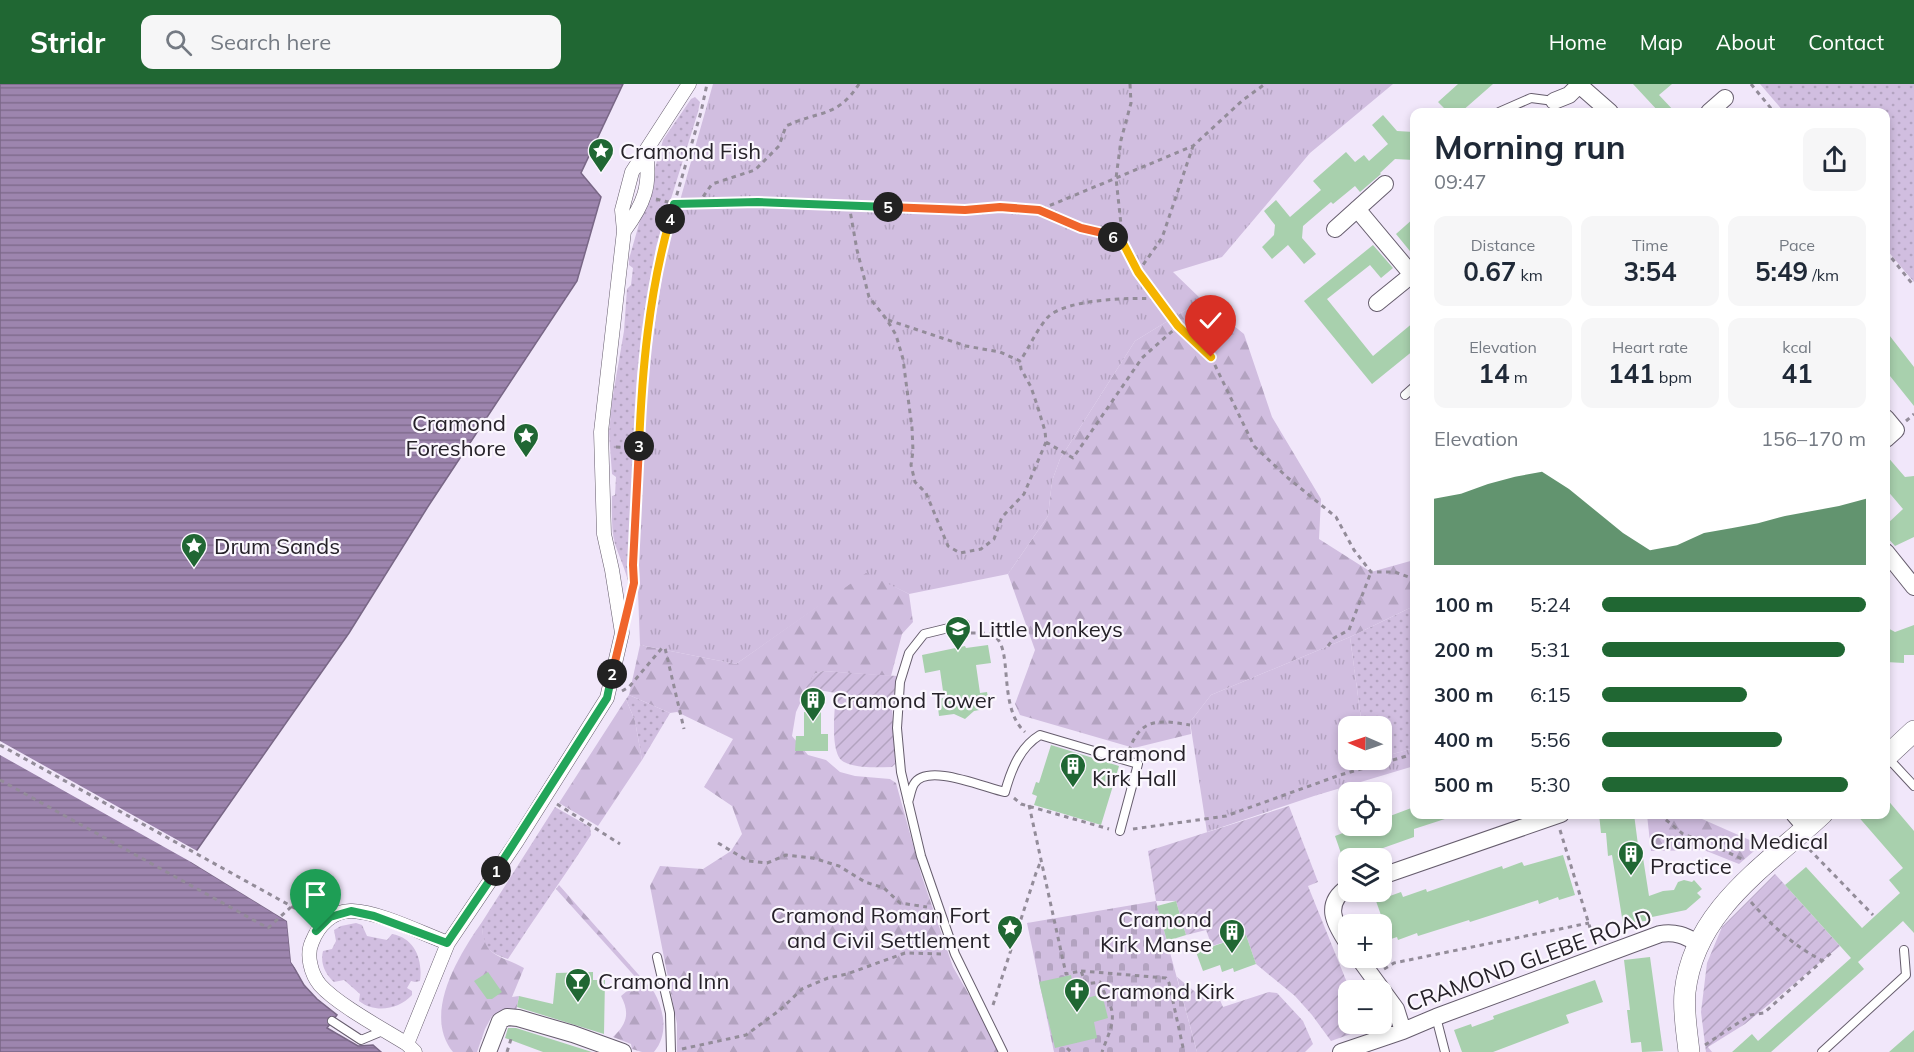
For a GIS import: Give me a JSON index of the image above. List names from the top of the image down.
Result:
{
  "streets": {
    "street": ["CRAMOND GLEBE ROAD"]
  },
  "places": {
    "place": [
      "Cramond Fish",
      "Cramond Foreshore",
      "Drum Sands",
      "Cramond Roman Fort and Civil Settlement"
    ],
    "school or university": ["Little Monkeys"],
    "building": [
      "Cramond Tower",
      "Cramond Kirk Hall",
      "Cramond Medical Practice",
      "Cramond Kirk Manse"
    ],
    "bar": ["Cramond Inn"],
    "church": ["Cramond Kirk"]
  },
  "north": "left",
  "page": {
    "header": "Stridr",
    "search": "Search here",
    "nav": [
      "Home",
      "Map",
      "About",
      "Contact"
    ],
    "heading": ["Morning run", "09:47"],
    "pins": [
      "5",
      "4",
      "6",
      "3",
      "2",
      "1"
    ],
    "stats": [
      ["Distance", "0.67 km"],
      ["Time", "3:54"],
      ["Pace", "5:49 /km"],
      ["Elevation", "14 m"],
      ["Heart rate", "141 bpm"],
      ["kcal", "41"]
    ],
    "chart": ["Elevation", "156–170 m"],
    "list": [
      {
        "name": "100 m",
        "note": "5:24"
      },
      {
        "name": "200 m",
        "note": "5:31"
      },
      {
        "name": "300 m",
        "note": "6:15"
      },
      {
        "name": "400 m",
        "note": "5:56"
      },
      {
        "name": "500 m",
        "note": "5:30"
      }
    ],
    "map_buttons": ["+", "−"]
  }
}
